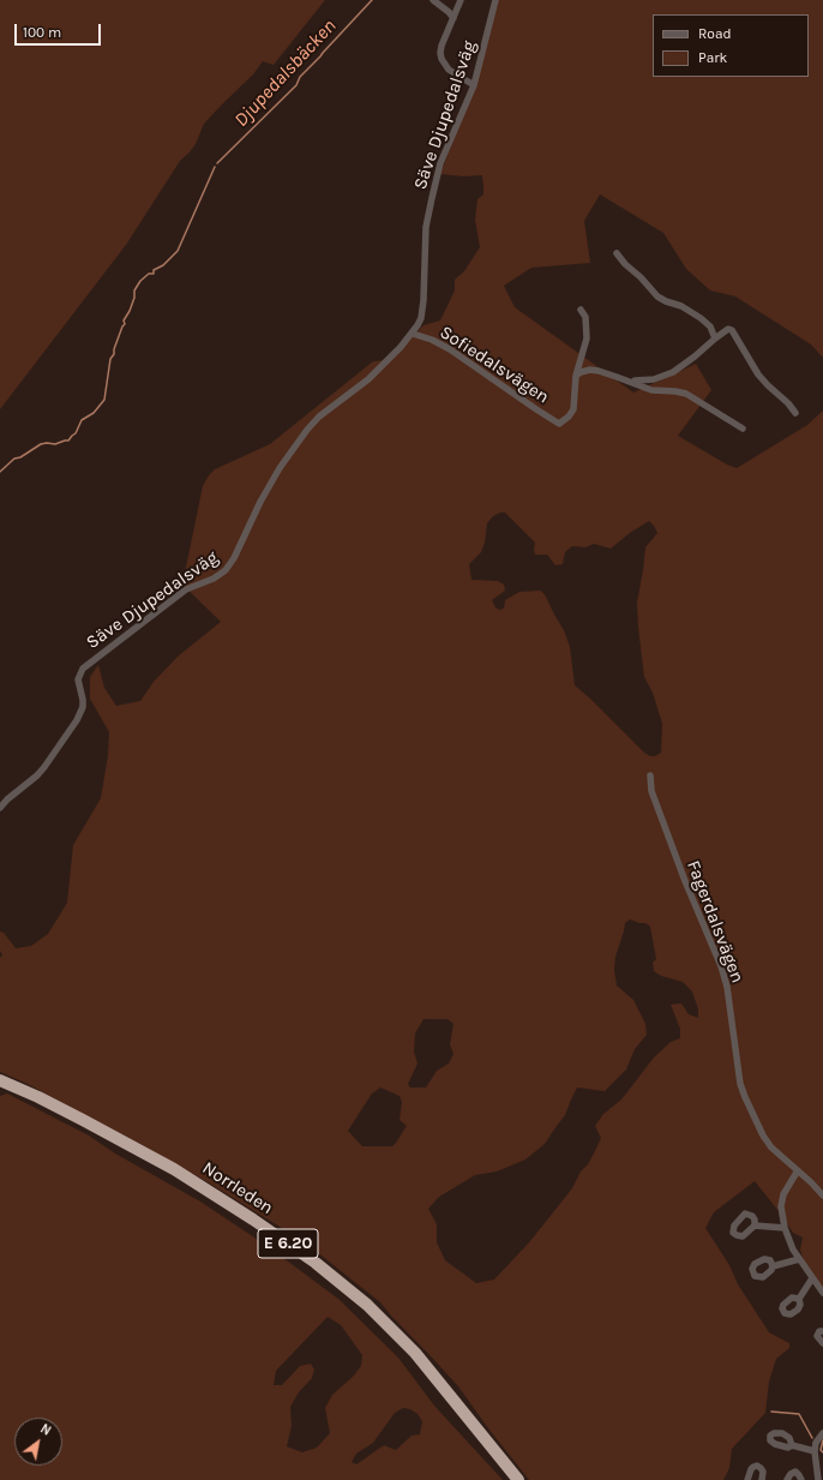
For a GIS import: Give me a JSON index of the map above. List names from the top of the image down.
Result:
{
  "streets": {
    "highway": ["Norrleden", "E 6.20"],
    "street": ["Säve Djupedalsväg", "Sofiedalsvägen", "Fagerdalsvägen"]
  },
  "crossings": [
    ["Säve Djupedalsväg", "Sofiedalsvägen"]
  ],
  "water": ["Djupedalsbäcken"],
  "legend": ["Road", "Park"],
  "scale_bar": "100 m",
  "north": "top right"
}
